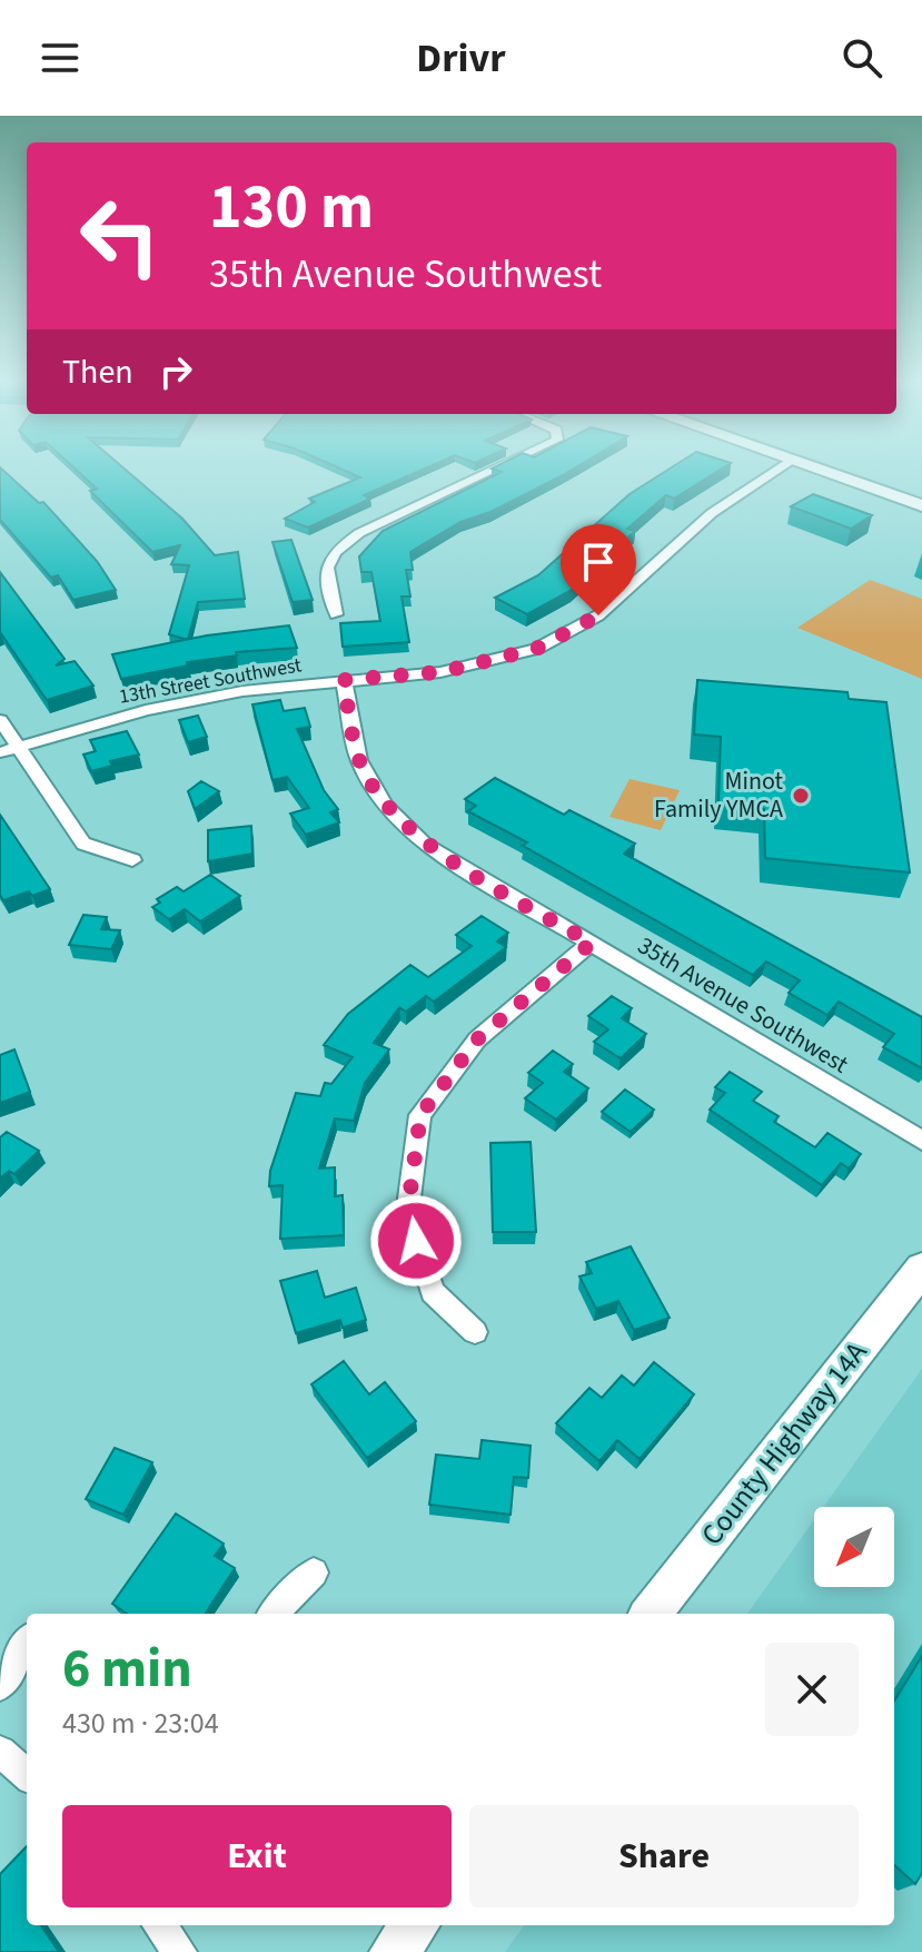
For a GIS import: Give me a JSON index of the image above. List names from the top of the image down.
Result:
{
  "streets": {
    "main road": ["County Highway 14A"],
    "street": ["13th Street Southwest", "35th Avenue Southwest"]
  },
  "crossings": [
    ["13th Street Southwest", "35th Avenue Southwest"]
  ],
  "places": ["Minot Family YMCA"],
  "north": "bottom left",
  "page": {
    "header": "Drivr",
    "turn": ["130 m", "35th Avenue Southwest"],
    "then": "Then",
    "heading": ["6 min", "430 m · 23:04"],
    "buttons": ["Exit", "Share"]
  }
}
